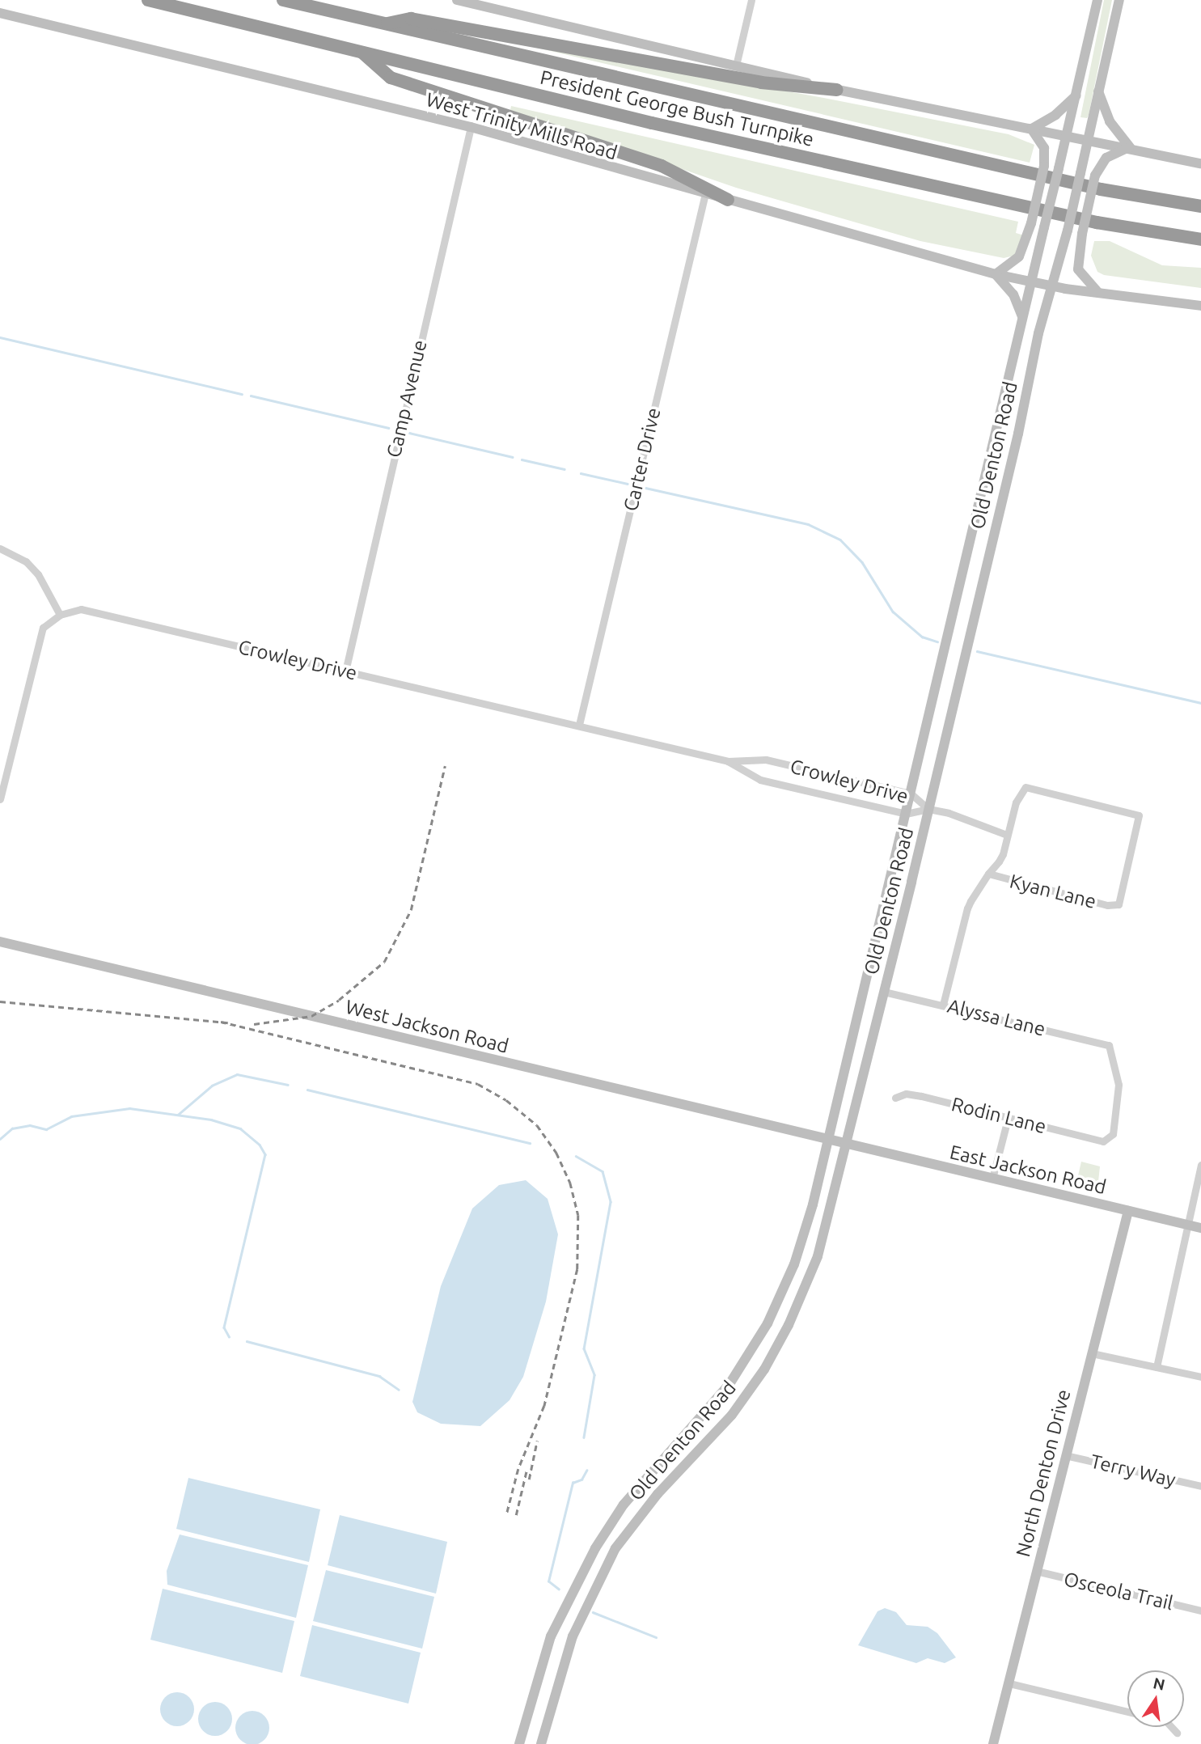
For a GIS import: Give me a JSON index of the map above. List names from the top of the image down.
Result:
{
  "streets": {
    "highway": ["President George Bush Turnpike"],
    "main road": [
      "West Trinity Mills Road",
      "Old Denton Road",
      "West Jackson Road",
      "East Jackson Road",
      "North Denton Drive"
    ],
    "street": [
      "Camp Avenue",
      "Carter Drive",
      "Crowley Drive",
      "Kyan Lane",
      "Alyssa Lane",
      "Rodin Lane",
      "Terry Way",
      "Osceola Trail"
    ]
  },
  "crossings": [
    ["West Trinity Mills Road", "Camp Avenue"],
    ["West Trinity Mills Road", "Old Denton Road"],
    ["West Trinity Mills Road", "Carter Drive"],
    ["Camp Avenue", "Crowley Drive"],
    ["Old Denton Road", "Crowley Drive"],
    ["Old Denton Road", "Alyssa Lane"],
    ["Old Denton Road", "West Jackson Road"],
    ["Old Denton Road", "East Jackson Road"],
    ["Carter Drive", "Crowley Drive"],
    ["Alyssa Lane", "Rodin Lane"],
    ["West Jackson Road", "East Jackson Road"],
    ["East Jackson Road", "North Denton Drive"],
    ["Terry Way", "North Denton Drive"],
    ["North Denton Drive", "Osceola Trail"]
  ],
  "north": "top"
}
